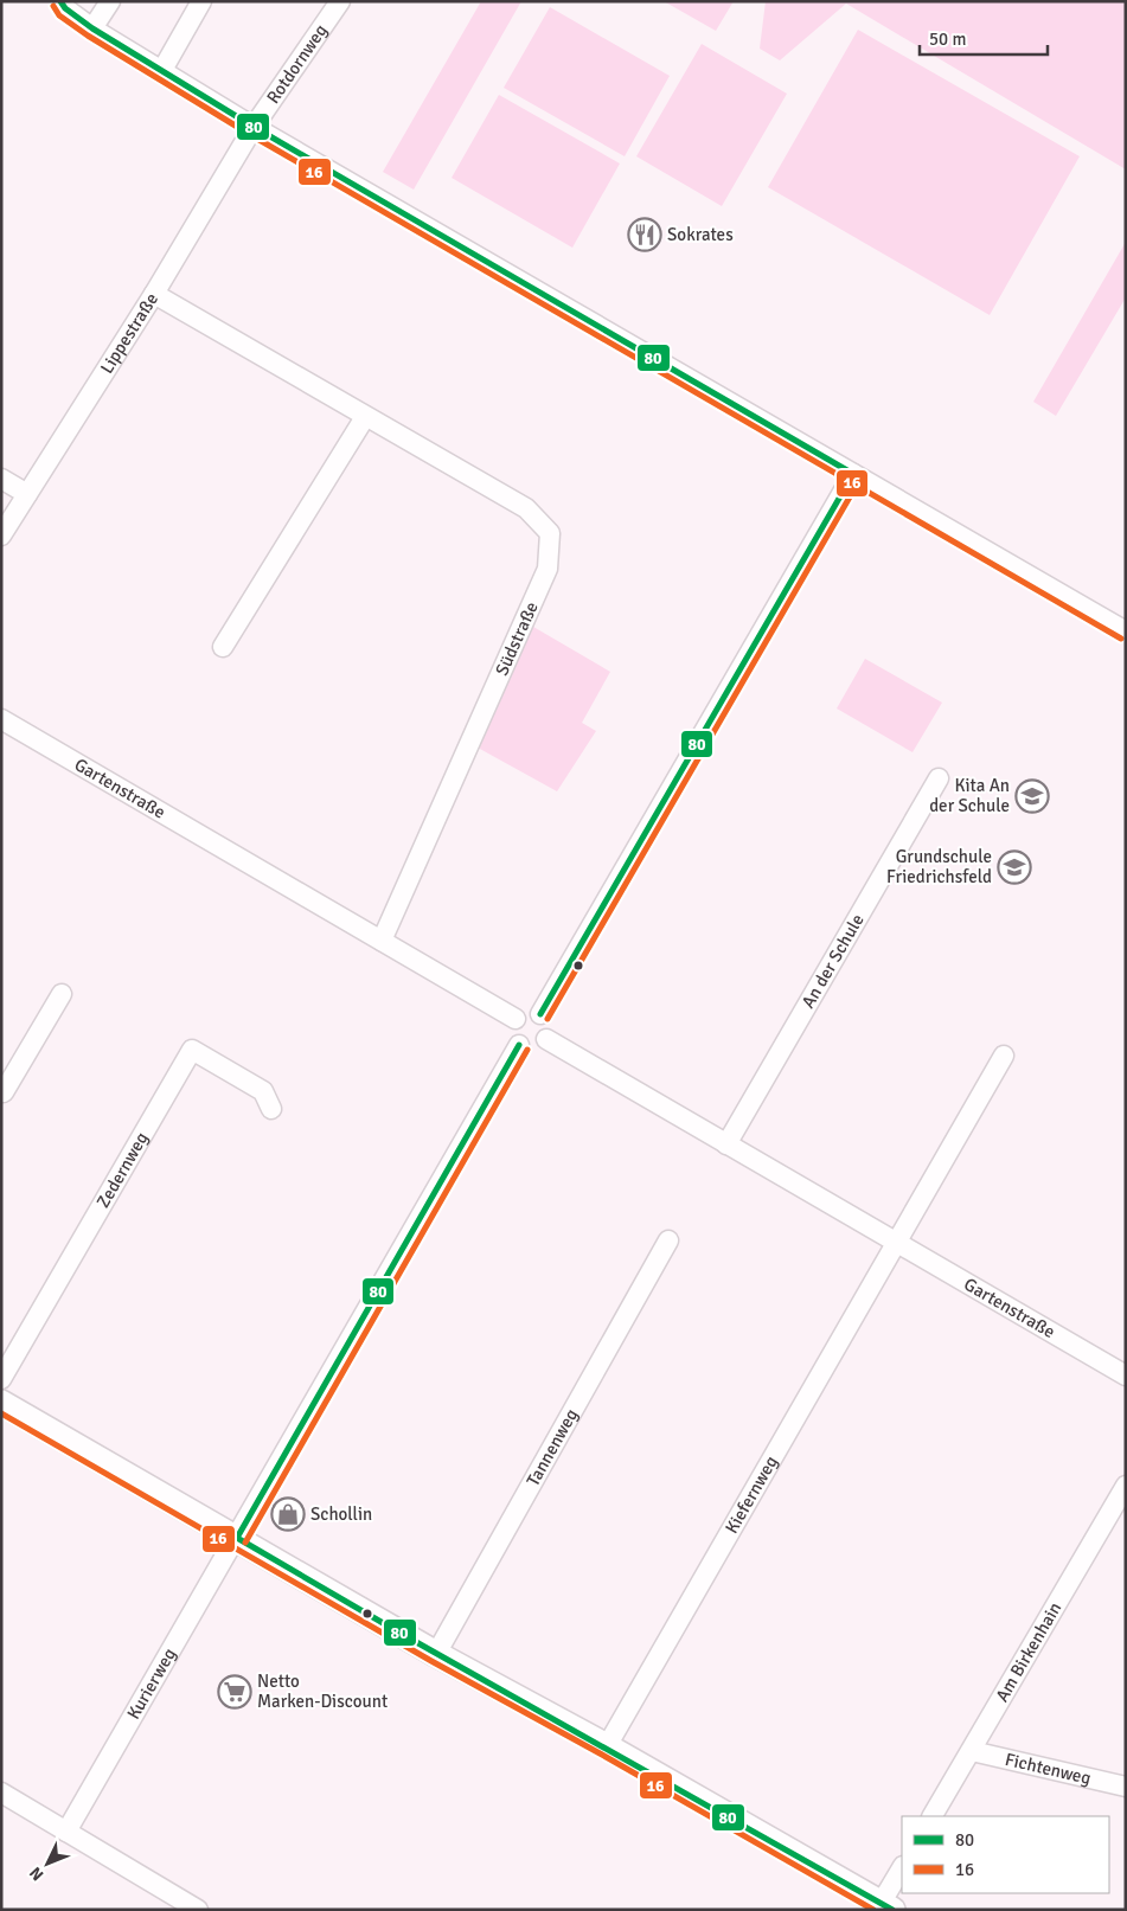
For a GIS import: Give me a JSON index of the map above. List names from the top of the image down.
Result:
{
  "streets": {
    "street": [
      "Rotdornweg",
      "Lippestraße",
      "Südstraße",
      "Gartenstraße",
      "An der Schule",
      "Zedernweg",
      "Tannenweg",
      "Kiefernweg",
      "Am Birkenhain",
      "Kurierweg",
      "Fichtenweg"
    ]
  },
  "crossings": [
    ["Rotdornweg", "Lippestraße"],
    ["Lippestraße", "Südstraße"],
    ["Südstraße", "Gartenstraße"],
    ["Gartenstraße", "An der Schule"],
    ["Gartenstraße", "Kiefernweg"],
    ["Gartenstraße", "Kurierweg"],
    ["Am Birkenhain", "Fichtenweg"]
  ],
  "places": {
    "restaurant": ["Sokrates"],
    "school or university": ["Kita An der Schule", "Grundschule Friedrichsfeld"],
    "shop": ["Schollin"],
    "supermarket": ["Netto Marken-Discount"]
  },
  "lines": ["transit line 80", "transit line 16"],
  "legend": ["80", "16"],
  "scale_bar": "50 m",
  "north": "bottom left"
}
